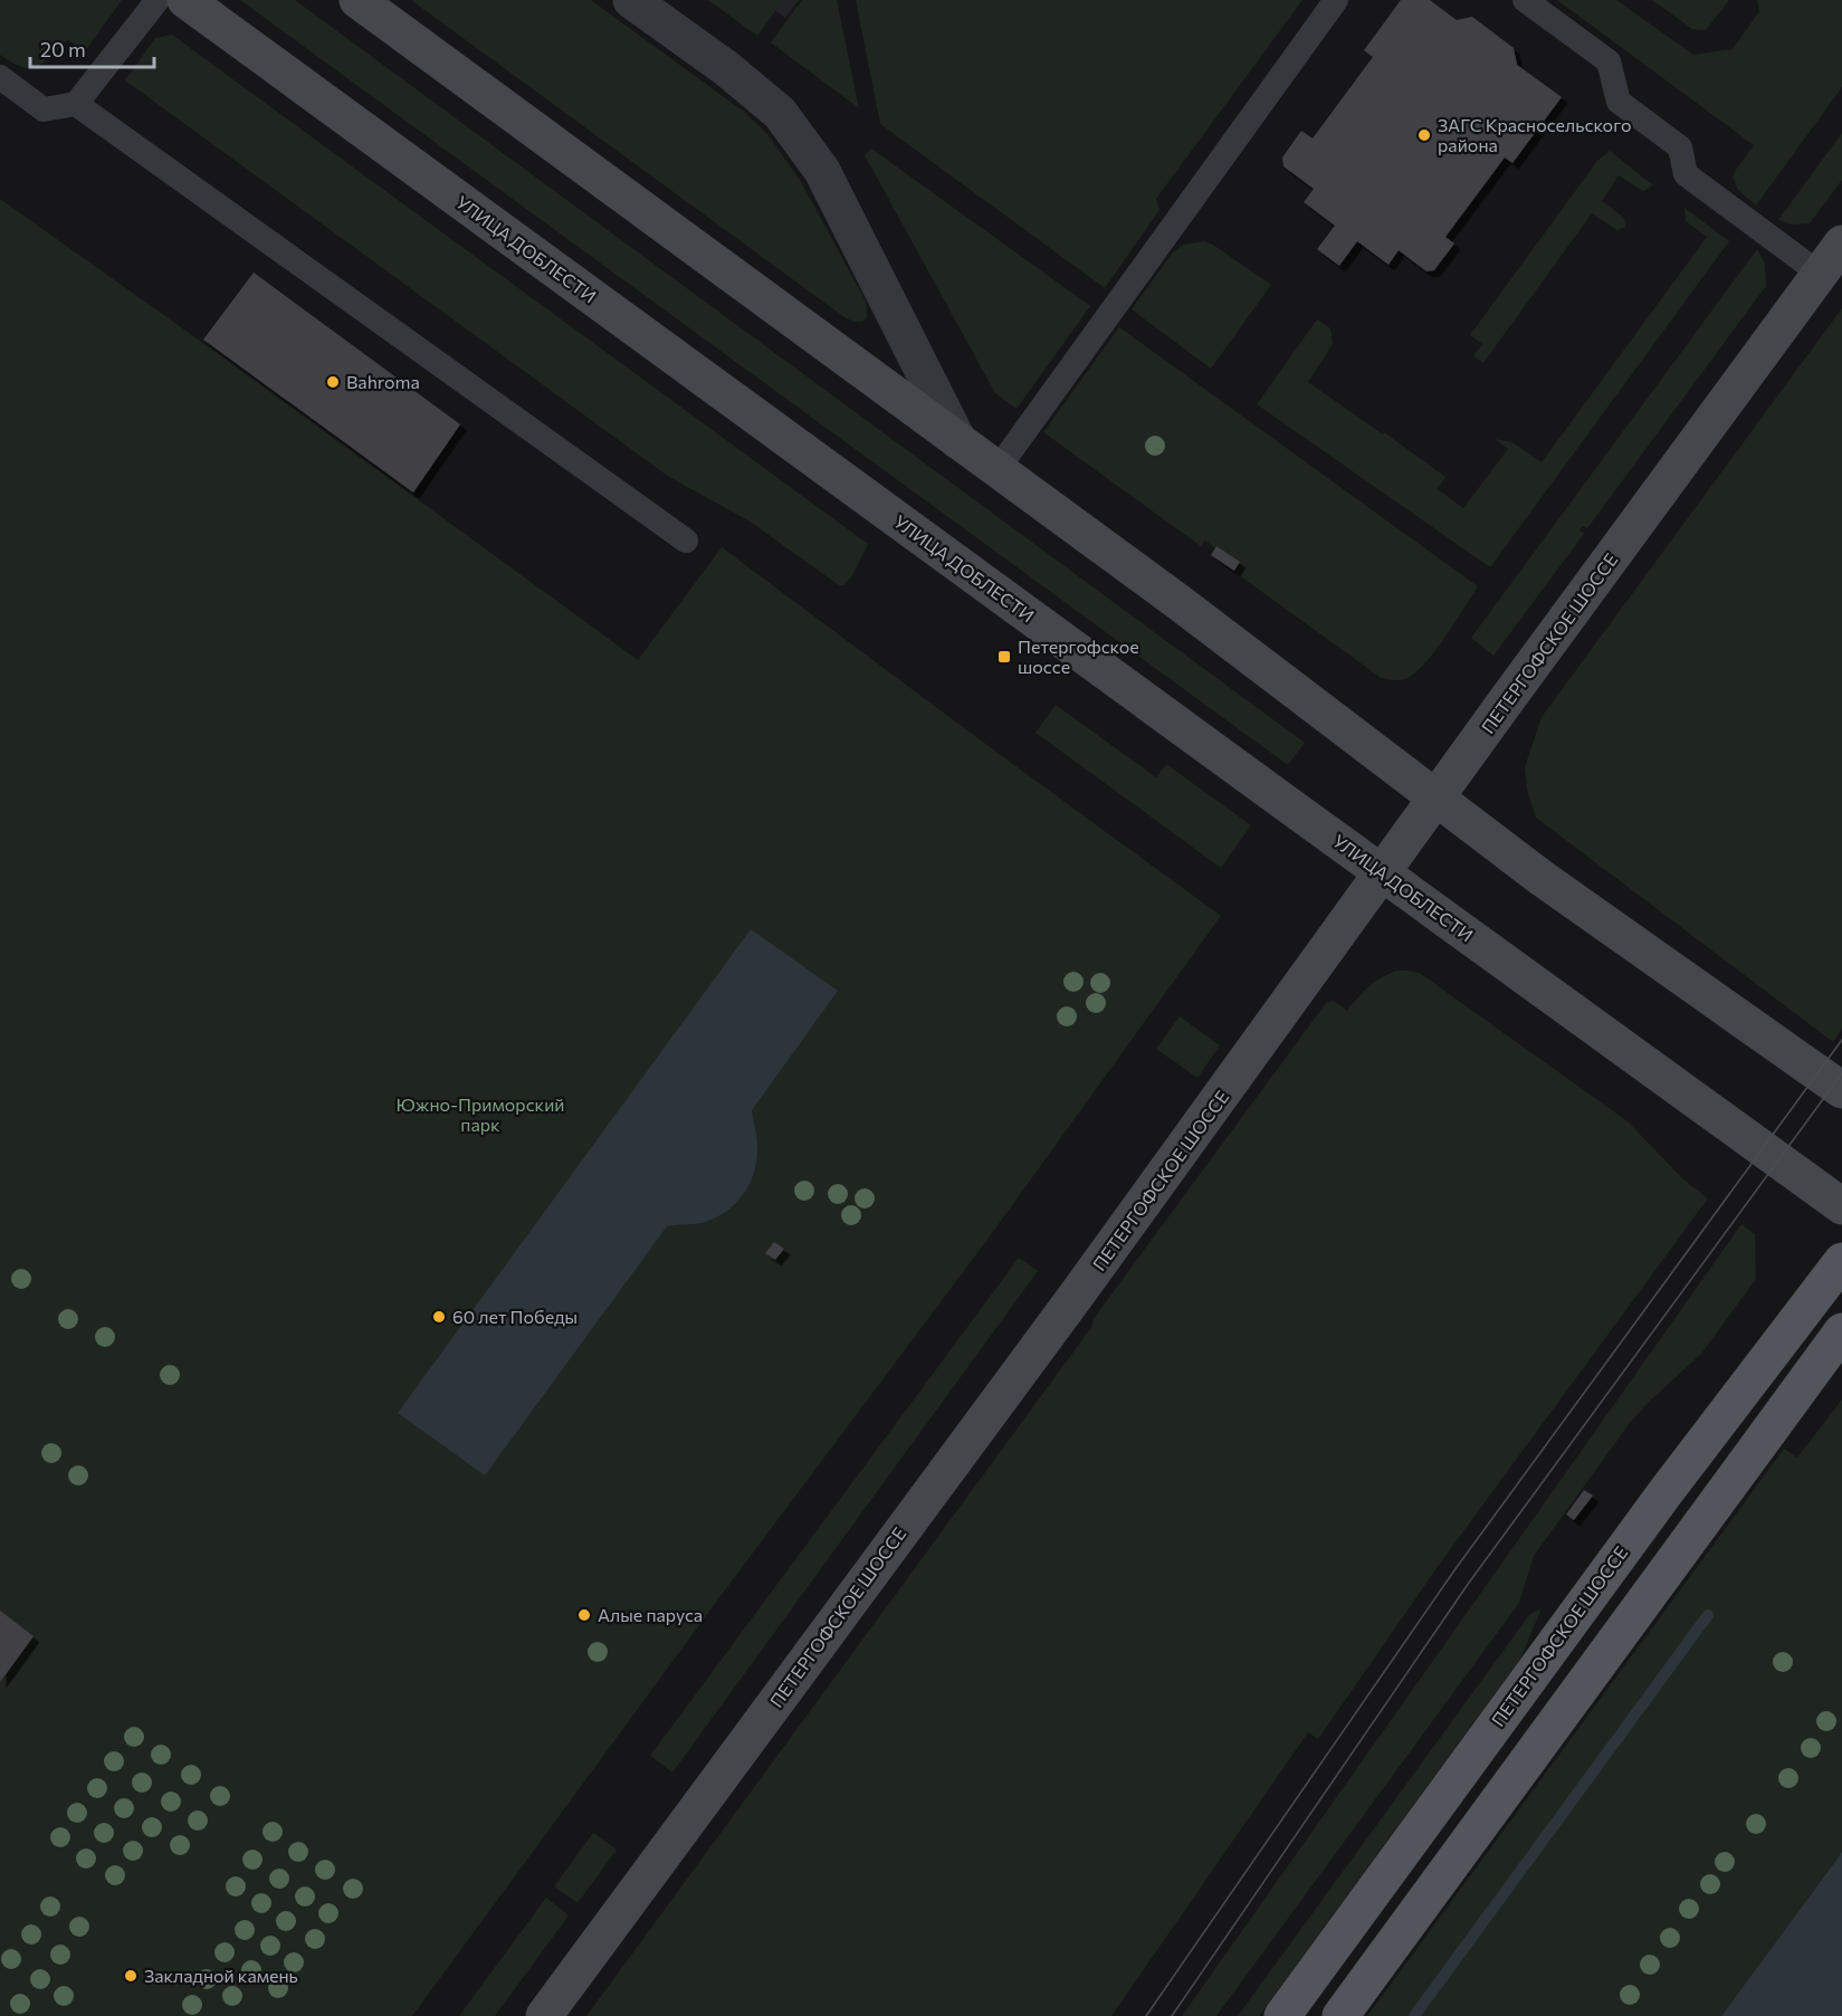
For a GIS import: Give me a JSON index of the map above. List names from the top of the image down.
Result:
{
  "streets": {
    "main road": ["УЛИЦА ДОБЛЕСТИ", "ПЕТЕРГОФСКОЕ ШОССЕ"]
  },
  "crossings": [
    ["УЛИЦА ДОБЛЕСТИ", "ПЕТЕРГОФСКОЕ ШОССЕ"]
  ],
  "parks": ["Южно-Приморский парк"],
  "places": {
    "other": [
      "ЗАГС Красносельского района",
      "Bahroma",
      "60 лет Победы",
      "Алые паруса",
      "Закладной камень"
    ],
    "transit": ["Петергофское шоссе"]
  },
  "scale_bar": "20 m"
}
